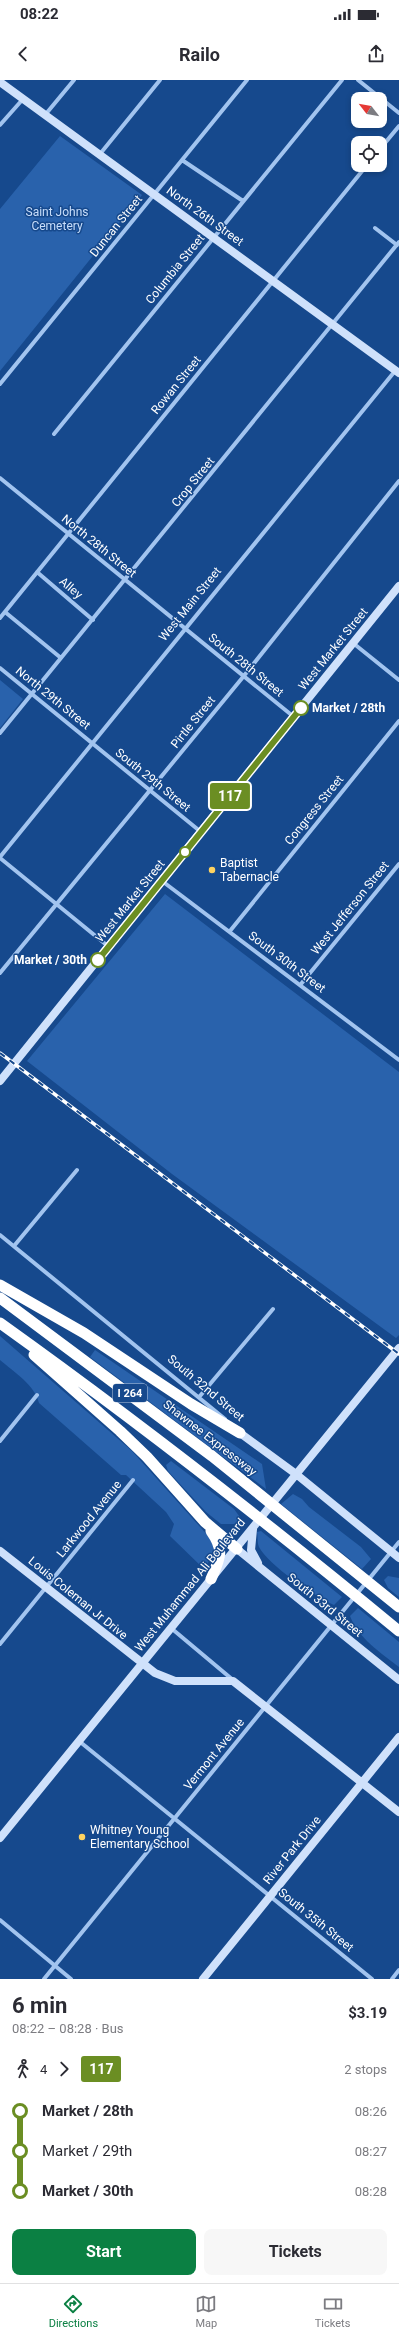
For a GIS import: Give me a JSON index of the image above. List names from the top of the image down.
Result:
{
  "streets": {
    "highway": ["I 264", "Shawnee Expressway"],
    "street": [
      "North 26th Street",
      "Duncan Street",
      "Columbia Street",
      "Rowan Street",
      "Crop Street",
      "North 28th Street",
      "Alley",
      "West Main Street",
      "West Market Street",
      "South 28th Street",
      "North 29th Street",
      "Pirtle Street",
      "South 29th Street",
      "Congress Street",
      "West Jefferson Street",
      "South 30th Street",
      "South 32nd Street",
      "Larkwood Avenue",
      "West Muhammad Ali Boulevard",
      "Louis Coleman Jr Drive",
      "South 33rd Street",
      "Vermont Avenue",
      "River Park Drive",
      "South 35th Street"
    ]
  },
  "crossings": [
    ["North 26th Street", "Duncan Street"],
    ["North 26th Street", "Columbia Street"],
    ["North 26th Street", "Rowan Street"],
    ["North 26th Street", "Crop Street"],
    ["North 26th Street", "West Main Street"],
    ["Rowan Street", "North 28th Street"],
    ["Rowan Street", "Alley"],
    ["Crop Street", "North 28th Street"],
    ["Crop Street", "Alley"],
    ["Crop Street", "North 29th Street"],
    ["North 28th Street", "West Main Street"],
    ["North 28th Street", "South 28th Street"],
    ["West Main Street", "South 28th Street"],
    ["West Main Street", "North 29th Street"],
    ["West Main Street", "South 29th Street"],
    ["West Market Street", "South 28th Street"],
    ["West Market Street", "South 29th Street"],
    ["West Market Street", "South 30th Street"],
    ["South 28th Street", "Pirtle Street"],
    ["North 29th Street", "South 29th Street"],
    ["Pirtle Street", "South 29th Street"],
    ["Congress Street", "South 30th Street"],
    ["West Jefferson Street", "South 30th Street"],
    ["South 32nd Street", "West Muhammad Ali Boulevard"],
    ["South 32nd Street", "Vermont Avenue"],
    ["Larkwood Avenue", "Louis Coleman Jr Drive"],
    ["West Muhammad Ali Boulevard", "Louis Coleman Jr Drive"],
    ["West Muhammad Ali Boulevard", "South 33rd Street"],
    ["West Muhammad Ali Boulevard", "South 35th Street"],
    ["South 33rd Street", "Vermont Avenue"],
    ["Vermont Avenue", "South 35th Street"],
    ["River Park Drive", "South 35th Street"]
  ],
  "parks": ["Saint Johns Cemetery"],
  "places": [
    "Market / 28th",
    "Baptist Tabernacle",
    "Market / 30th",
    "Whitney Young Elementary School"
  ],
  "lines": ["bus line 117"],
  "north": "top left",
  "page": {
    "status": "08:22",
    "header": "Railo",
    "on_map": "117",
    "heading": ["6 min", "08:22 – 08:28 · Bus", "$3.19"],
    "legs": ["4", "117", "2 stops"],
    "list": [
      {
        "name": "Market / 28th",
        "value": "08:26"
      },
      {
        "name": "Market / 29th",
        "value": "08:27"
      },
      {
        "name": "Market / 30th",
        "value": "08:28"
      }
    ],
    "buttons": ["Start", "Tickets"],
    "tabs": ["Directions", "Map", "Tickets"]
  }
}
